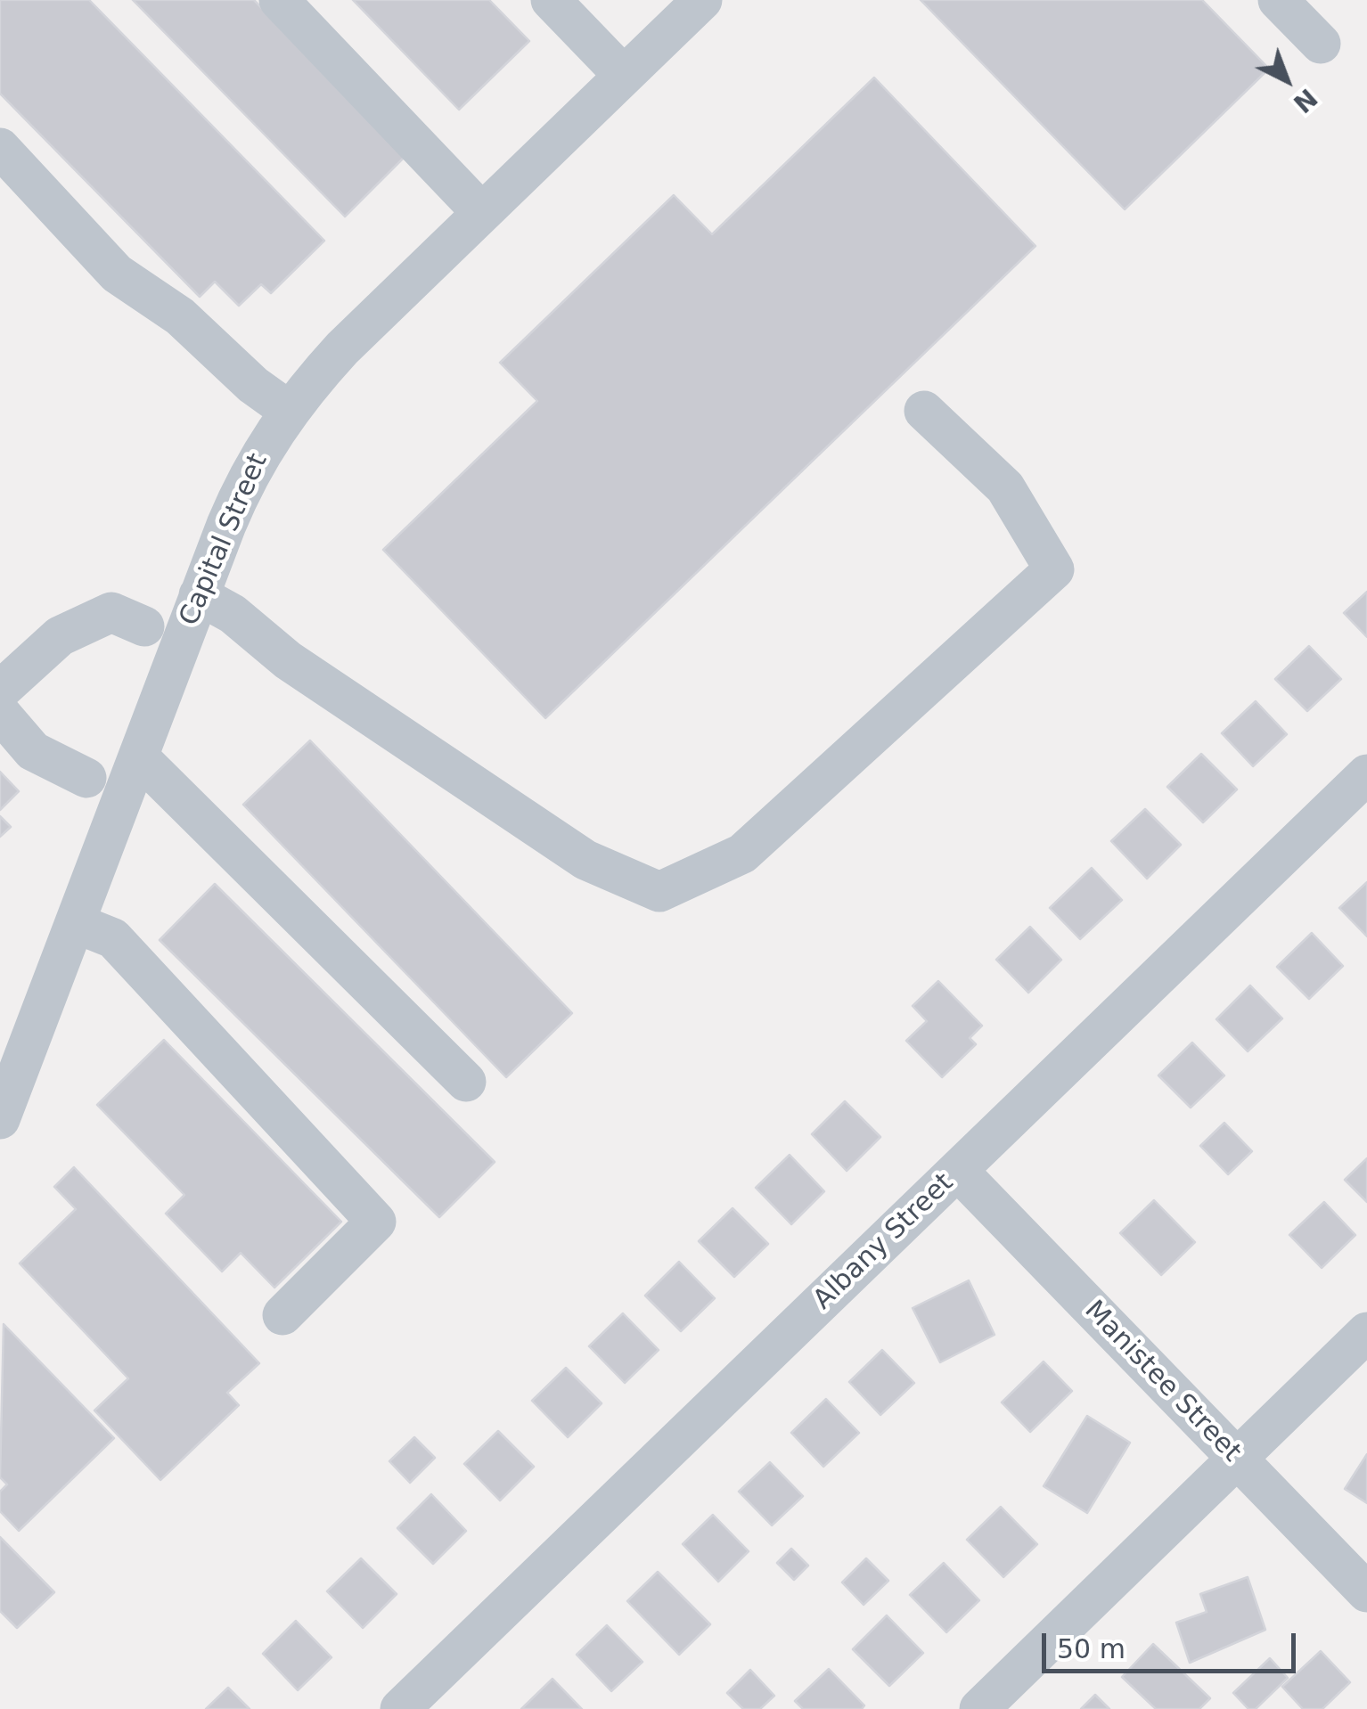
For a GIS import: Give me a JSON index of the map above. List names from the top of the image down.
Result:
{
  "streets": {
    "street": ["Capital Street", "Albany Street", "Manistee Street"]
  },
  "crossings": [
    ["Albany Street", "Manistee Street"]
  ],
  "scale_bar": "50 m",
  "north": "bottom right"
}
